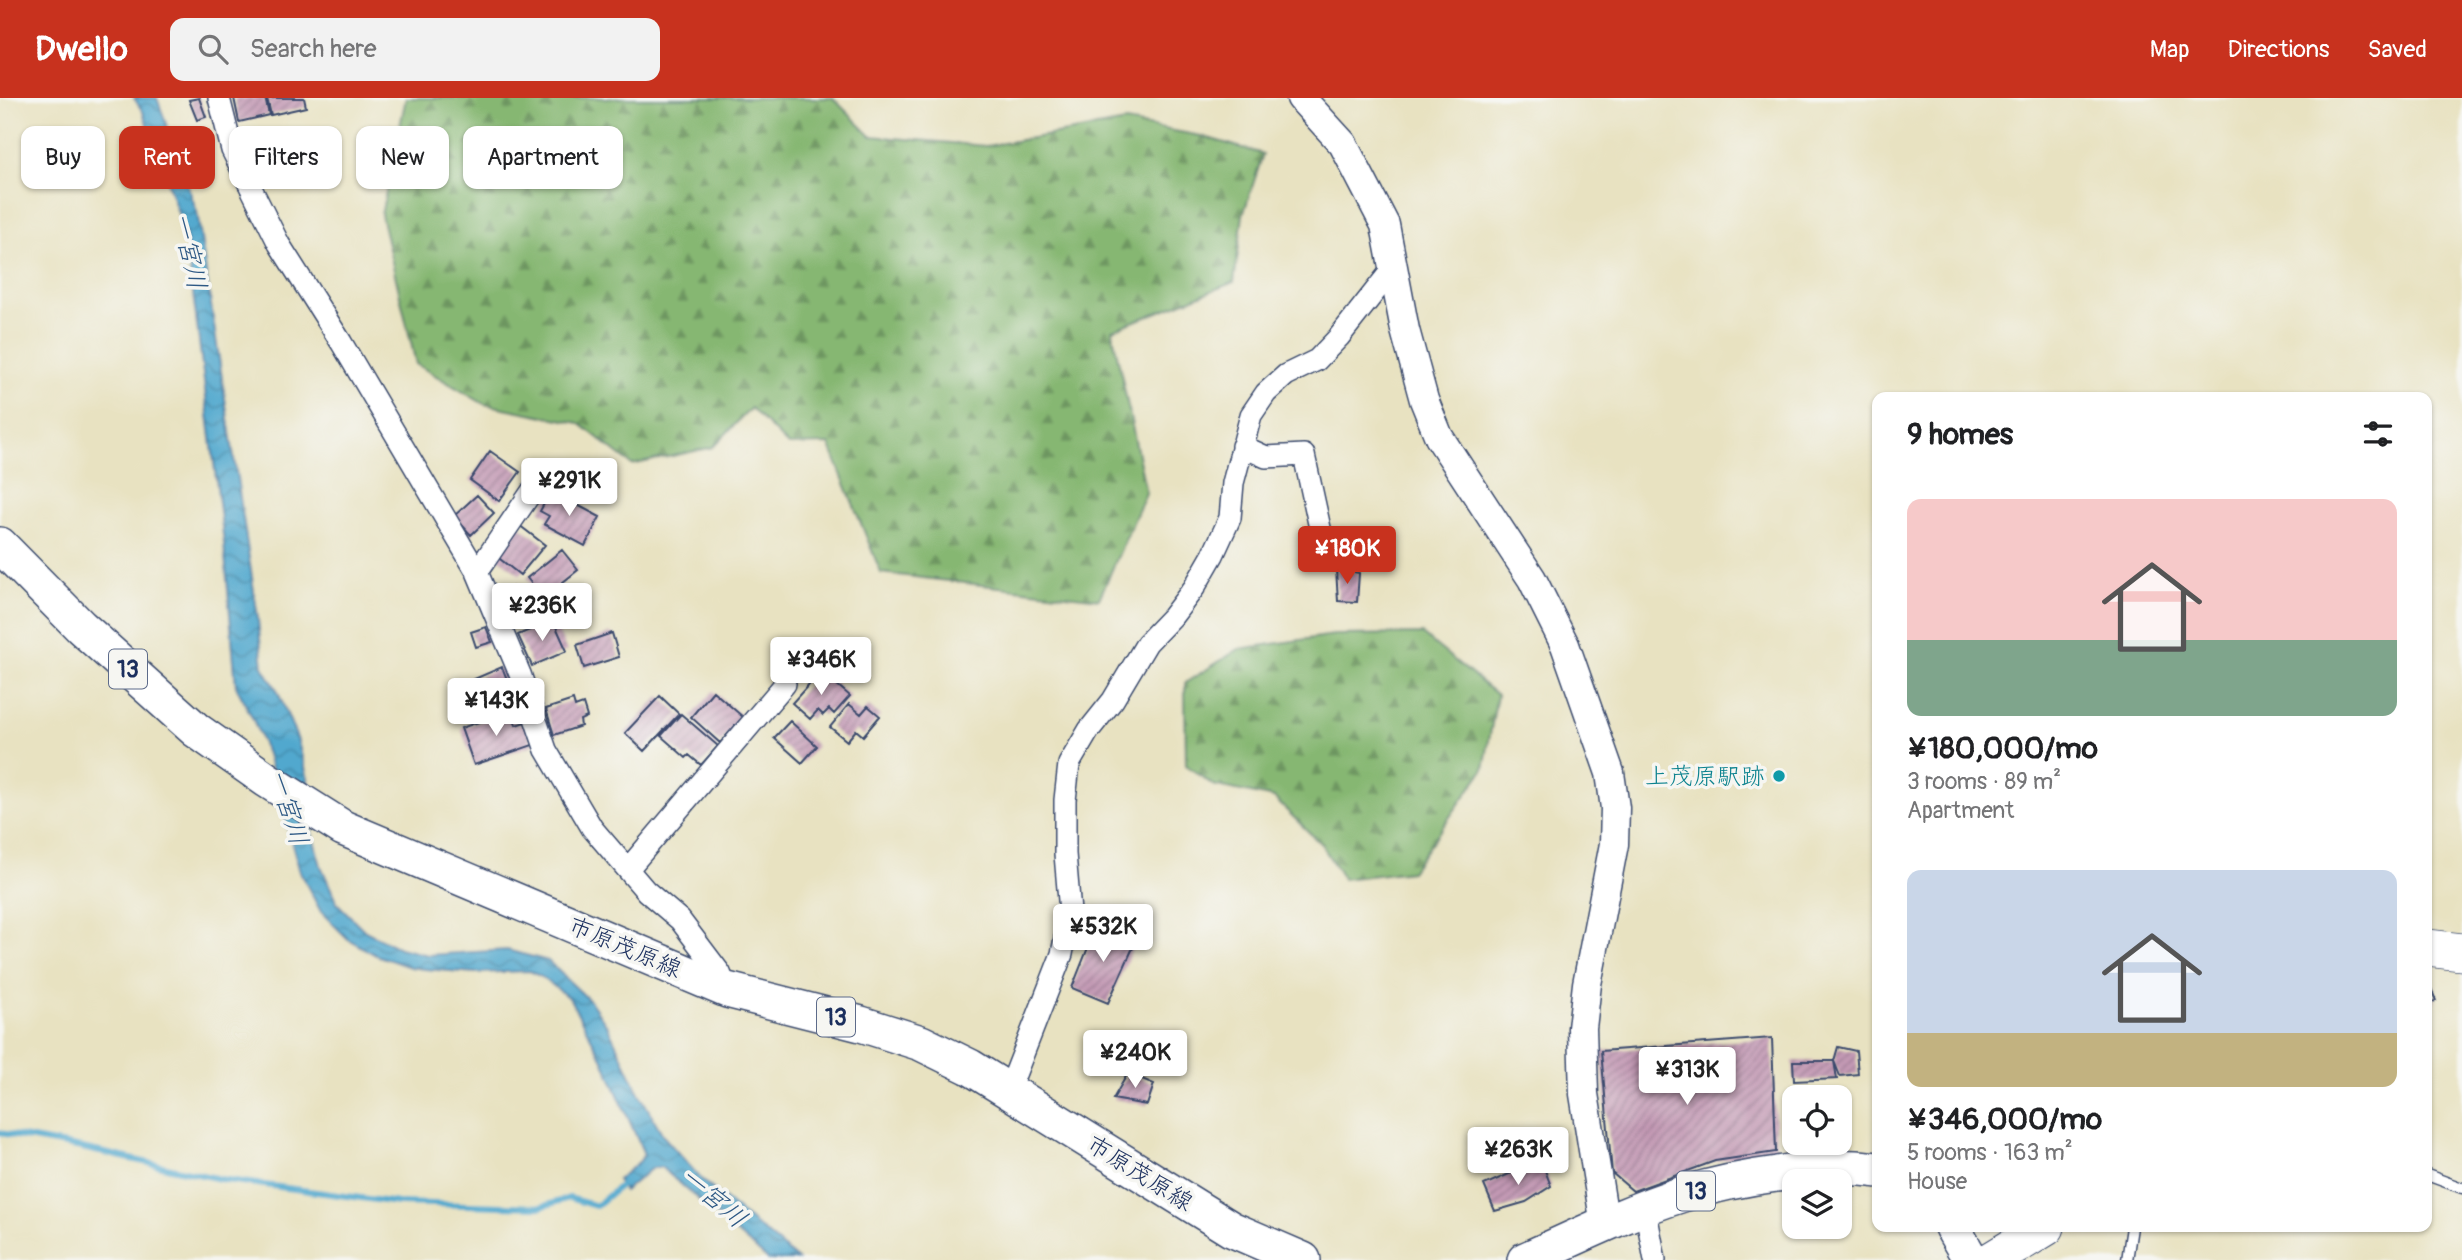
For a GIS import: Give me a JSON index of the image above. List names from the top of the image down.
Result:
{
  "streets": {
    "main road": ["13", "市原茂原線"]
  },
  "water": ["一宮川"],
  "places": ["上茂原駅跡"],
  "page": {
    "header": "Dwello",
    "search": "Search here",
    "nav": ["Map", "Directions", "Saved"],
    "chip": [
      "Buy",
      "Rent",
      "Filters",
      "New",
      "Apartment"
    ],
    "heading": "9 homes",
    "price": [
      "¥291K",
      "¥180K",
      "¥236K",
      "¥346K",
      "¥143K",
      "¥532K",
      "¥240K",
      "¥313K",
      "¥263K"
    ],
    "list": [
      {
        "name": "¥180,000/mo",
        "note": "3 rooms · 89 m² · Apartment"
      },
      {
        "name": "¥346,000/mo",
        "note": "5 rooms · 163 m² · House"
      }
    ]
  }
}
